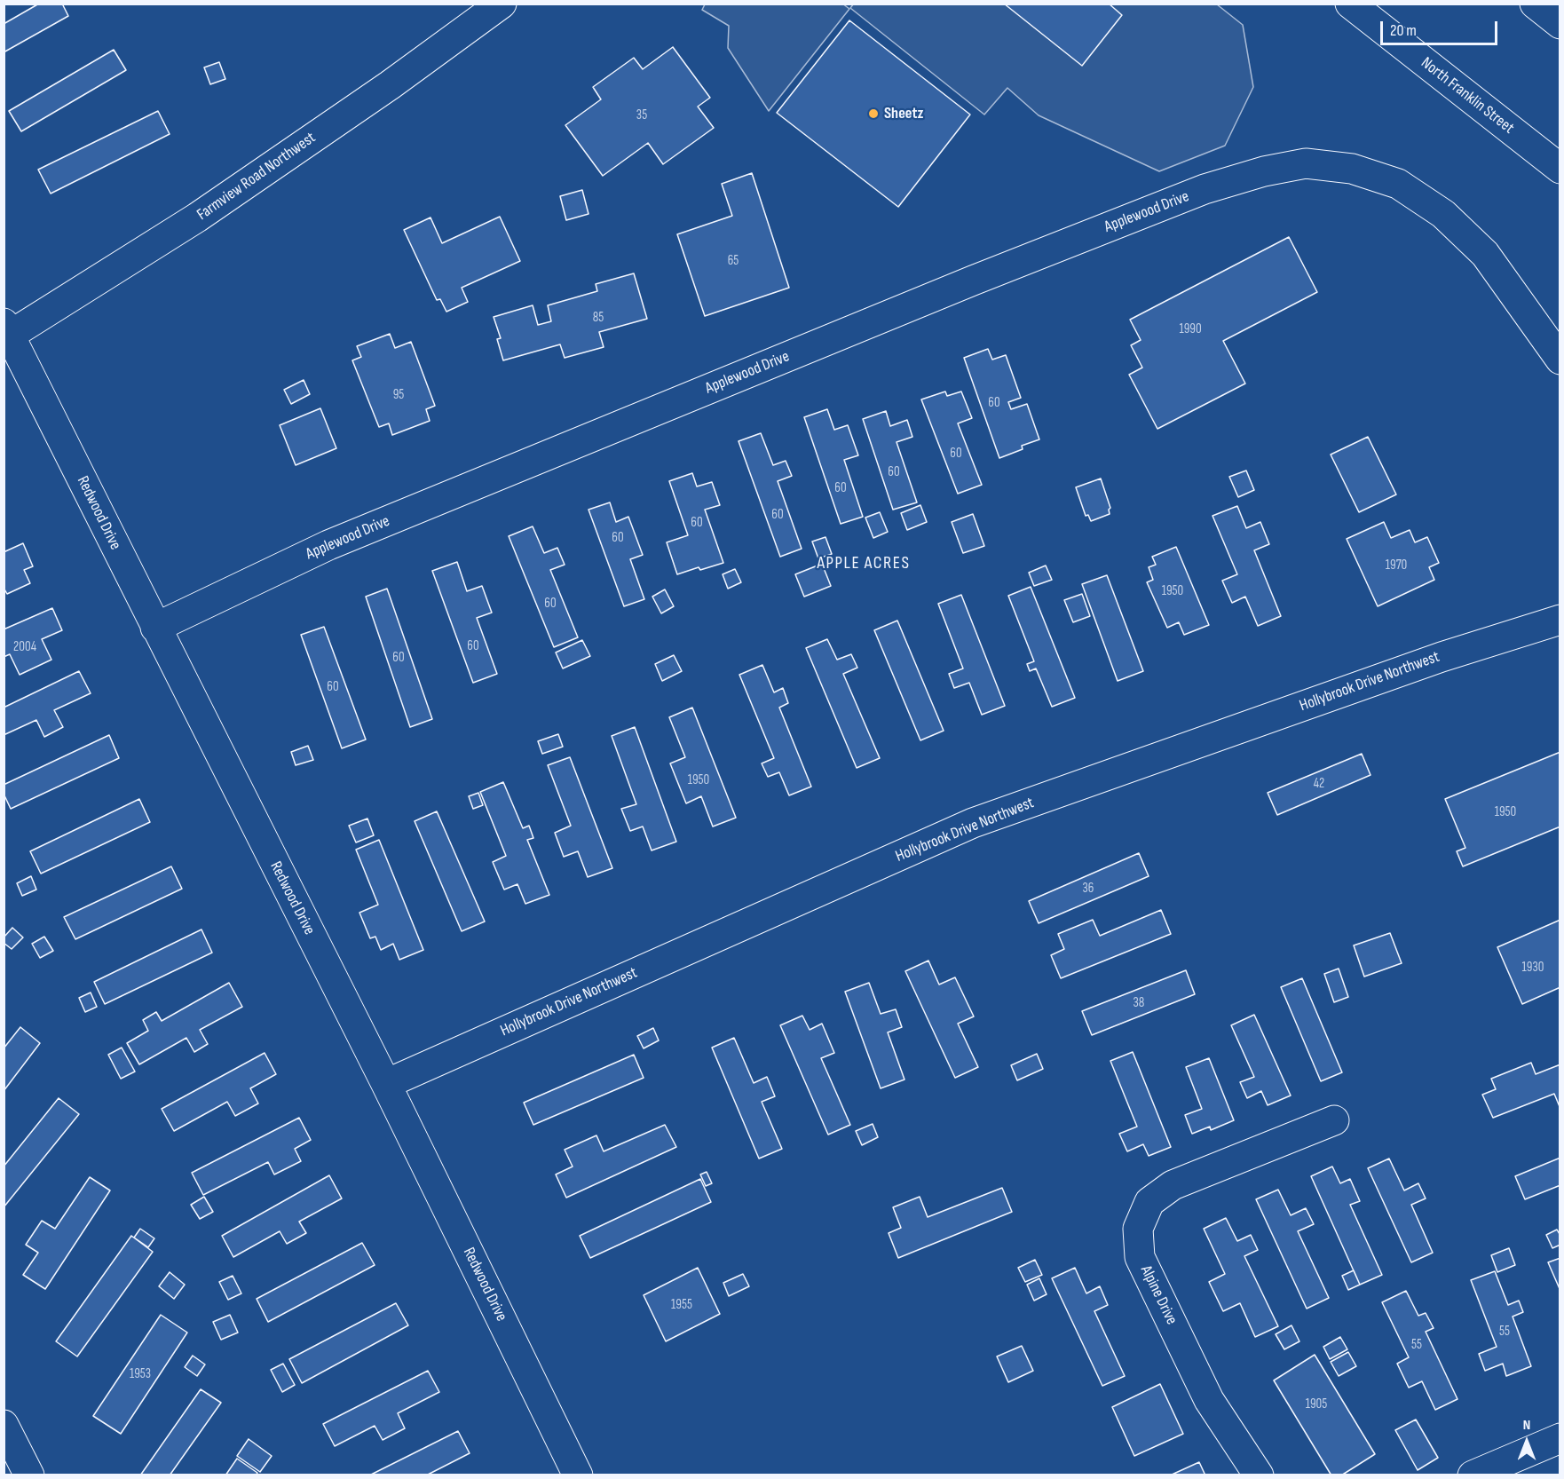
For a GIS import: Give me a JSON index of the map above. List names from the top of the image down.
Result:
{
  "streets": {
    "street": [
      "North Franklin Street",
      "Farmview Road Northwest",
      "Applewood Drive",
      "Redwood Drive",
      "Hollybrook Drive Northwest",
      "Alpine Drive"
    ]
  },
  "crossings": [
    ["Farmview Road Northwest", "Redwood Drive"],
    ["Applewood Drive", "Redwood Drive"],
    ["Redwood Drive", "Hollybrook Drive Northwest"]
  ],
  "districts": ["APPLE ACRES"],
  "places": ["Sheetz"],
  "house_numbers": [
    "35",
    "65",
    "85",
    "1990",
    "95",
    "60",
    "60",
    "60",
    "60",
    "60",
    "60",
    "60",
    "1970",
    "1950",
    "60",
    "60",
    "2004",
    "60",
    "60",
    "1950",
    "42",
    "1950",
    "36",
    "1930",
    "38",
    "1955",
    "55",
    "55",
    "1953",
    "1905"
  ],
  "scale_bar": "20 m",
  "north": "top"
}
